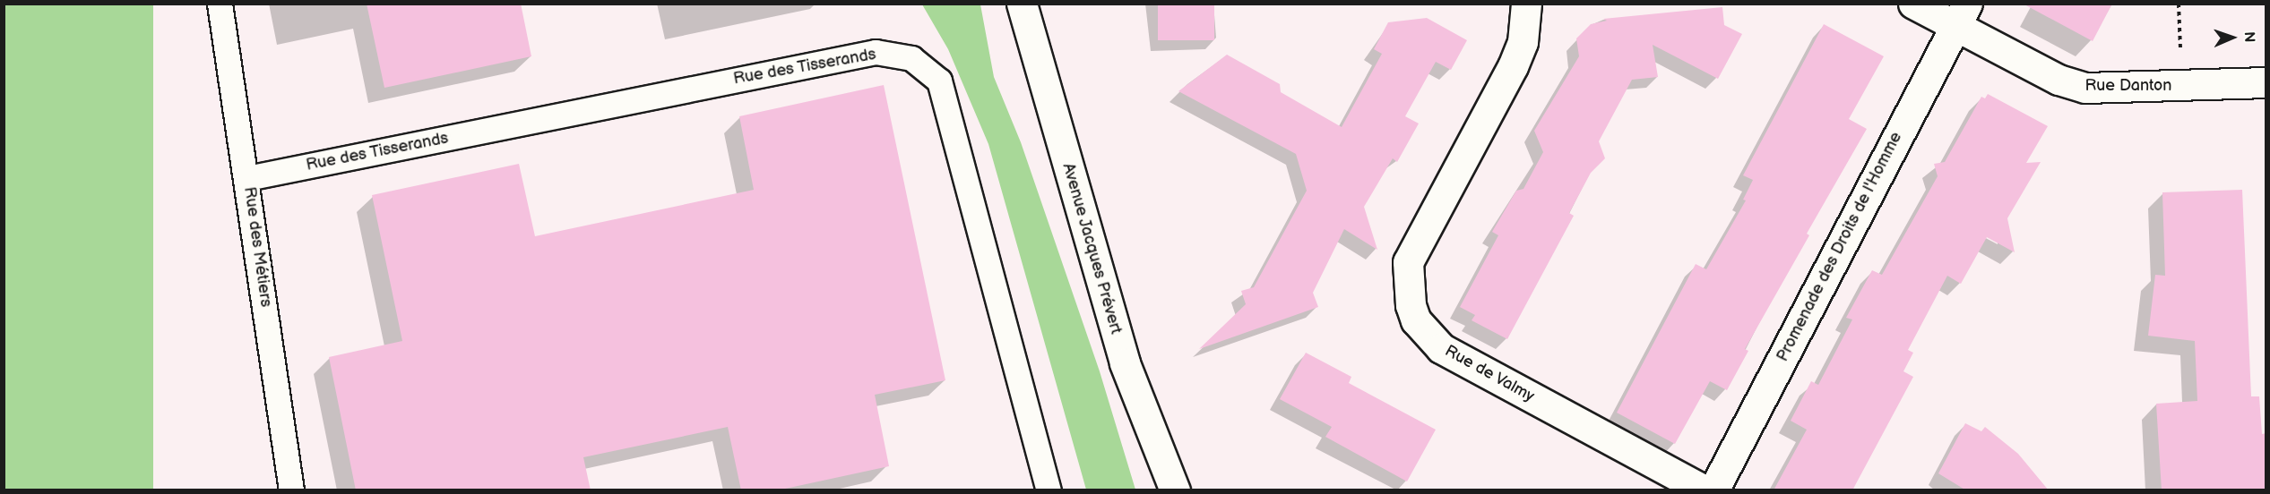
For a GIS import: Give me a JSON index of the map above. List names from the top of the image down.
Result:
{
  "streets": {
    "street": [
      "Rue Danton",
      "Promenade des Droits de l'Homme",
      "Avenue Jacques Prévert",
      "Rue de Valmy"
    ],
    "lane": ["Rue des Tisserands", "Rue des Métiers"]
  },
  "crossings": [
    ["Rue des Tisserands", "Rue des Métiers"],
    ["Rue Danton", "Promenade des Droits de l'Homme"]
  ],
  "north": "right"
}
